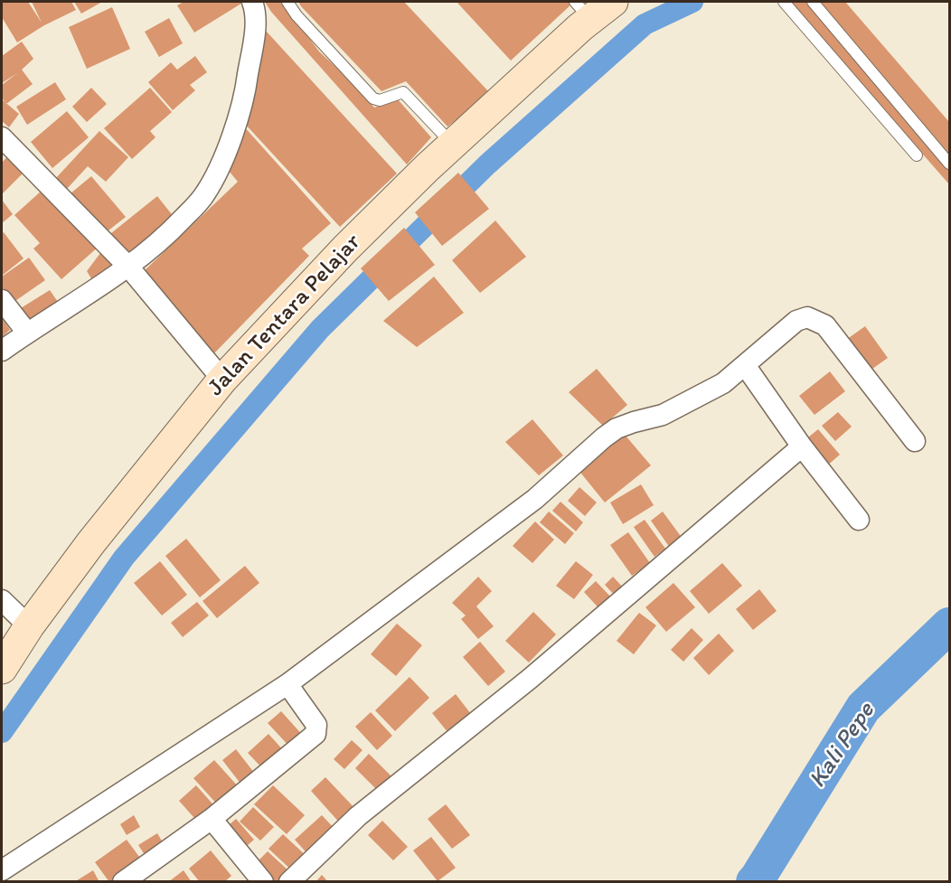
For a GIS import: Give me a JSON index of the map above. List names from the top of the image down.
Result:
{
  "streets": {
    "main road": ["Jalan Tentara Pelajar"]
  },
  "water": ["Kali Pepe"]
}
